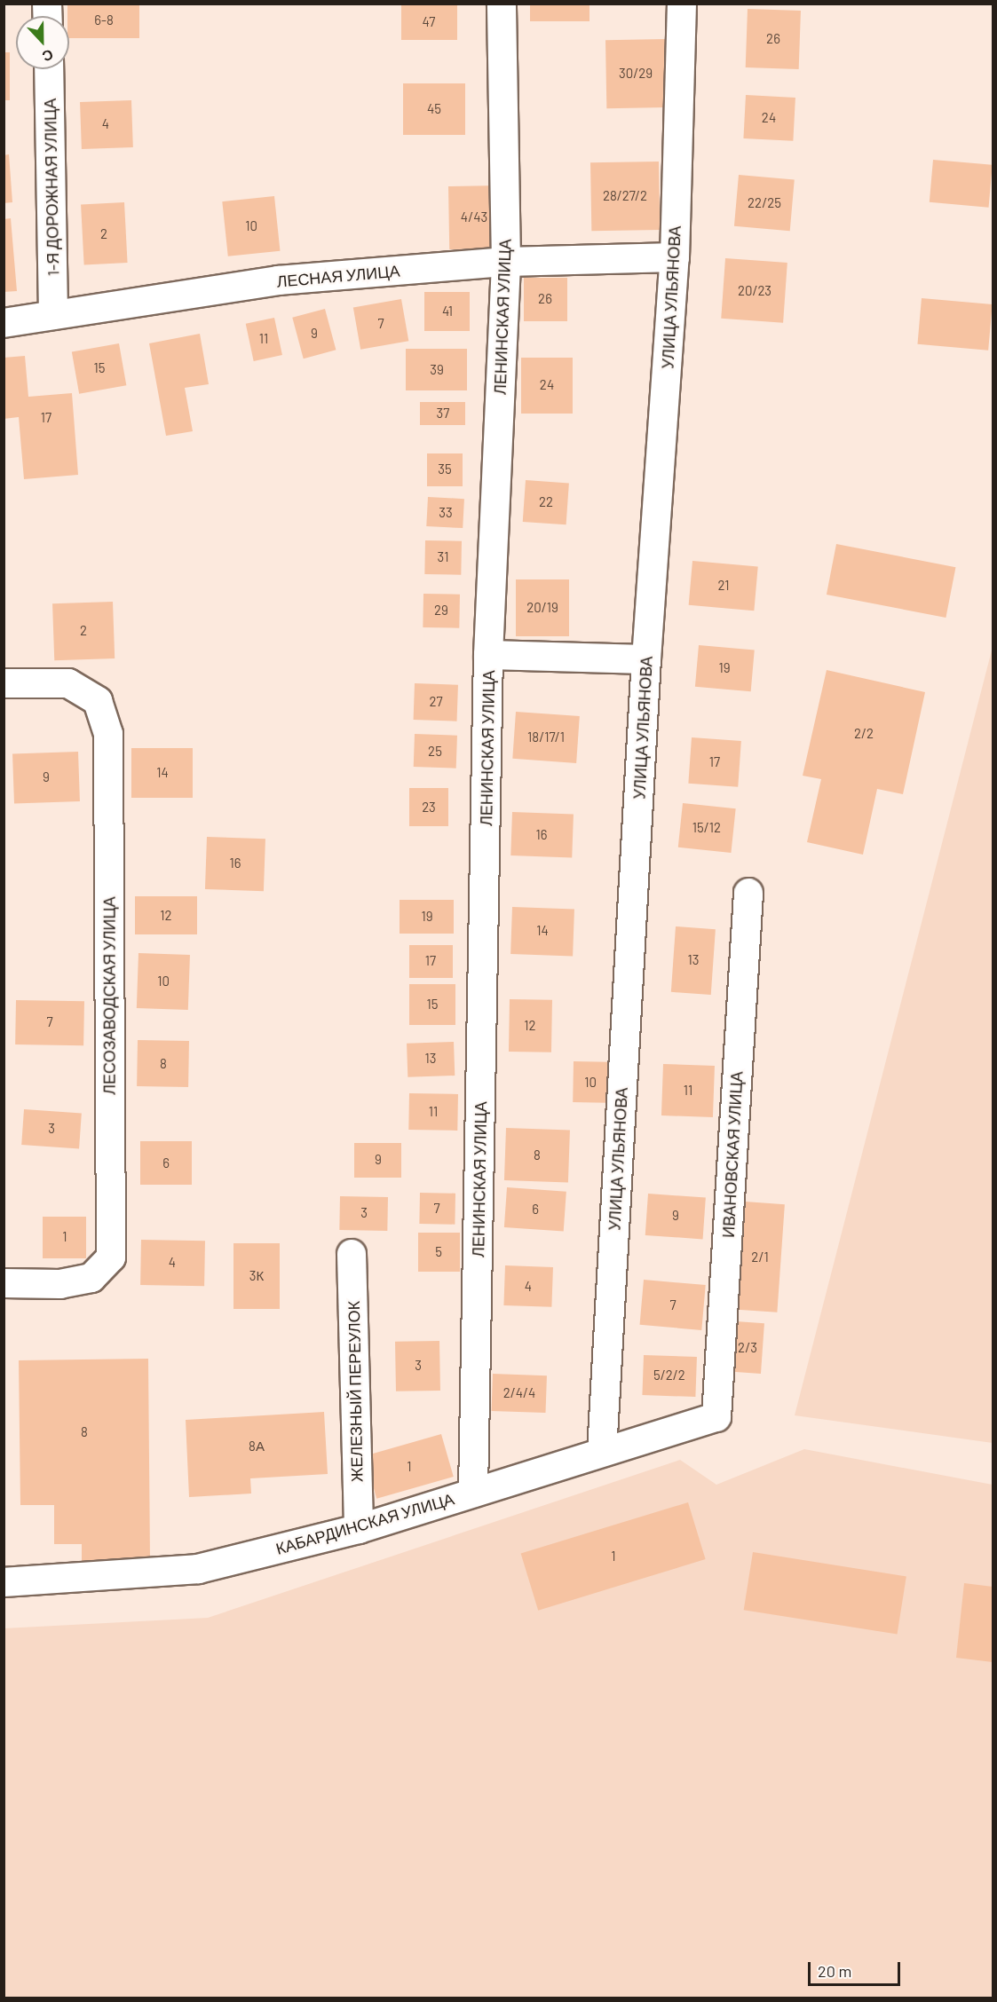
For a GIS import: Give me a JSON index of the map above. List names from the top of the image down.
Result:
{
  "streets": {
    "street": [
      "1-Я ДОРОЖНАЯ УЛИЦА",
      "ЛЕСНАЯ УЛИЦА",
      "УЛИЦА УЛЬЯНОВА",
      "ЛЕНИНСКАЯ УЛИЦА",
      "ЛЕСОЗАВОДСКАЯ УЛИЦА",
      "ИВАНОВСКАЯ УЛИЦА",
      "ЖЕЛЕЗНЫЙ ПЕРЕУЛОК",
      "КАБАРДИНСКАЯ УЛИЦА"
    ]
  },
  "crossings": [
    ["1-Я ДОРОЖНАЯ УЛИЦА", "ЛЕСНАЯ УЛИЦА"],
    ["ЛЕСНАЯ УЛИЦА", "УЛИЦА УЛЬЯНОВА"],
    ["ЛЕСНАЯ УЛИЦА", "ЛЕНИНСКАЯ УЛИЦА"],
    ["УЛИЦА УЛЬЯНОВА", "КАБАРДИНСКАЯ УЛИЦА"],
    ["ЛЕНИНСКАЯ УЛИЦА", "КАБАРДИНСКАЯ УЛИЦА"],
    ["ИВАНОВСКАЯ УЛИЦА", "КАБАРДИНСКАЯ УЛИЦА"],
    ["ЖЕЛЕЗНЫЙ ПЕРЕУЛОК", "КАБАРДИНСКАЯ УЛИЦА"]
  ],
  "house_numbers": [
    "6-8",
    "47",
    "26",
    "30/29",
    "45",
    "24",
    "4",
    "28/27/2",
    "22/25",
    "4/43",
    "10",
    "2",
    "20/23",
    "26",
    "41",
    "7",
    "9",
    "11",
    "15",
    "39",
    "24",
    "37",
    "17",
    "35",
    "22",
    "33",
    "31",
    "21",
    "20/19",
    "29",
    "2",
    "19",
    "27",
    "2/2",
    "18/17/1",
    "25",
    "17",
    "14",
    "9",
    "23",
    "15/12",
    "16",
    "16",
    "12",
    "19",
    "14",
    "13",
    "17",
    "10",
    "15",
    "7",
    "12",
    "13",
    "8",
    "10",
    "11",
    "11",
    "3",
    "8",
    "9",
    "6",
    "7",
    "6",
    "3",
    "9",
    "1",
    "5",
    "2/1",
    "4",
    "3К",
    "4",
    "7",
    "2/3",
    "3",
    "5/2/2",
    "2/4/4",
    "8",
    "8А",
    "1",
    "1"
  ],
  "scale_bar": "20 m",
  "north": "bottom"
}
